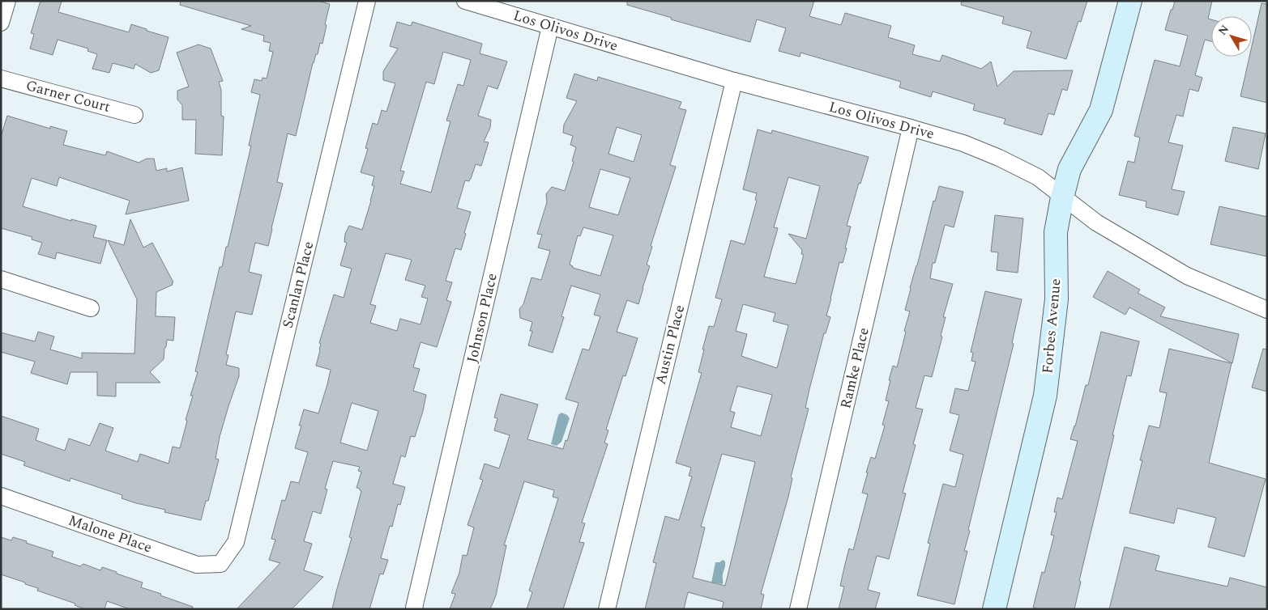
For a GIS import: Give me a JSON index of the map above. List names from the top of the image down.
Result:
{
  "streets": {
    "street": [
      "Los Olivos Drive",
      "Garner Court",
      "Scanlan Place",
      "Johnson Place",
      "Forbes Avenue",
      "Austin Place",
      "Ramke Place",
      "Malone Place"
    ]
  },
  "crossings": [
    ["Los Olivos Drive", "Johnson Place"],
    ["Los Olivos Drive", "Forbes Avenue"],
    ["Los Olivos Drive", "Austin Place"],
    ["Los Olivos Drive", "Ramke Place"],
    ["Scanlan Place", "Malone Place"]
  ],
  "north": "top left"
}
